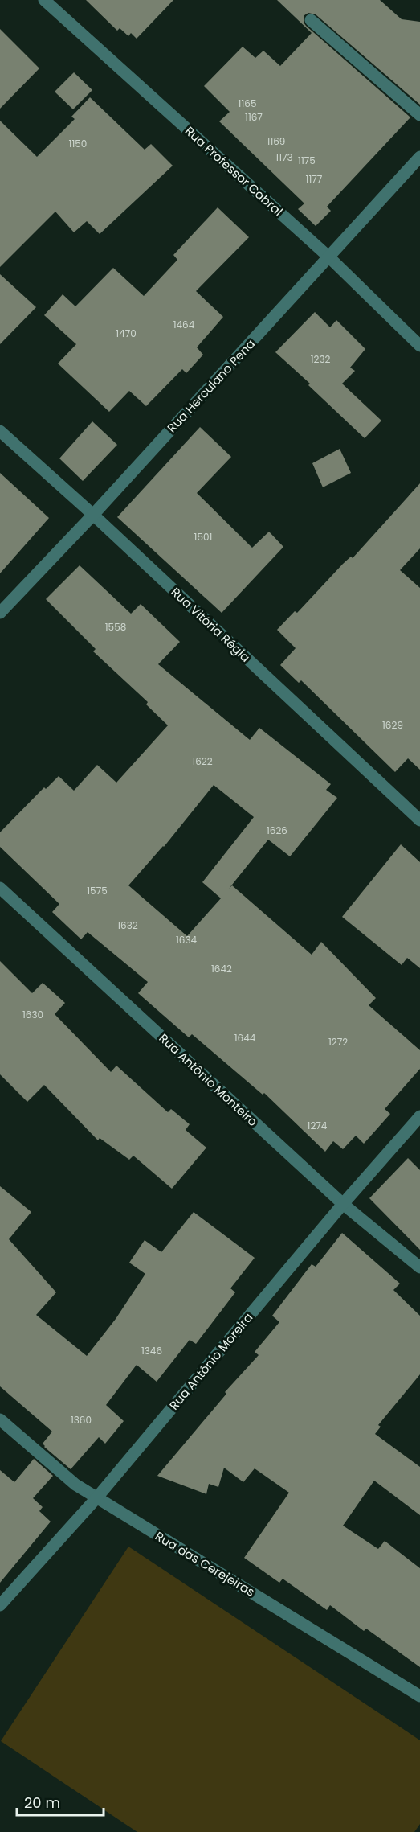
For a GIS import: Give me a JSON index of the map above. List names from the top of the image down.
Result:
{
  "streets": {
    "street": [
      "Rua Professor Cabral",
      "Rua Herculano Pena",
      "Rua Vitória Régia",
      "Rua Antônio Monteiro",
      "Rua Antônio Moreira",
      "Rua das Cerejeiras"
    ]
  },
  "crossings": [
    ["Rua Professor Cabral", "Rua Herculano Pena"],
    ["Rua Herculano Pena", "Rua Vitória Régia"],
    ["Rua Antônio Monteiro", "Rua Antônio Moreira"],
    ["Rua Antônio Moreira", "Rua das Cerejeiras"]
  ],
  "house_numbers": [
    "1165",
    "1167",
    "1169",
    "1150",
    "1173",
    "1175",
    "1177",
    "1464",
    "1470",
    "1232",
    "1501",
    "1558",
    "1629",
    "1622",
    "1626",
    "1575",
    "1632",
    "1634",
    "1642",
    "1630",
    "1644",
    "1272",
    "1274",
    "1346",
    "1360"
  ],
  "scale_bar": "20 m"
}
